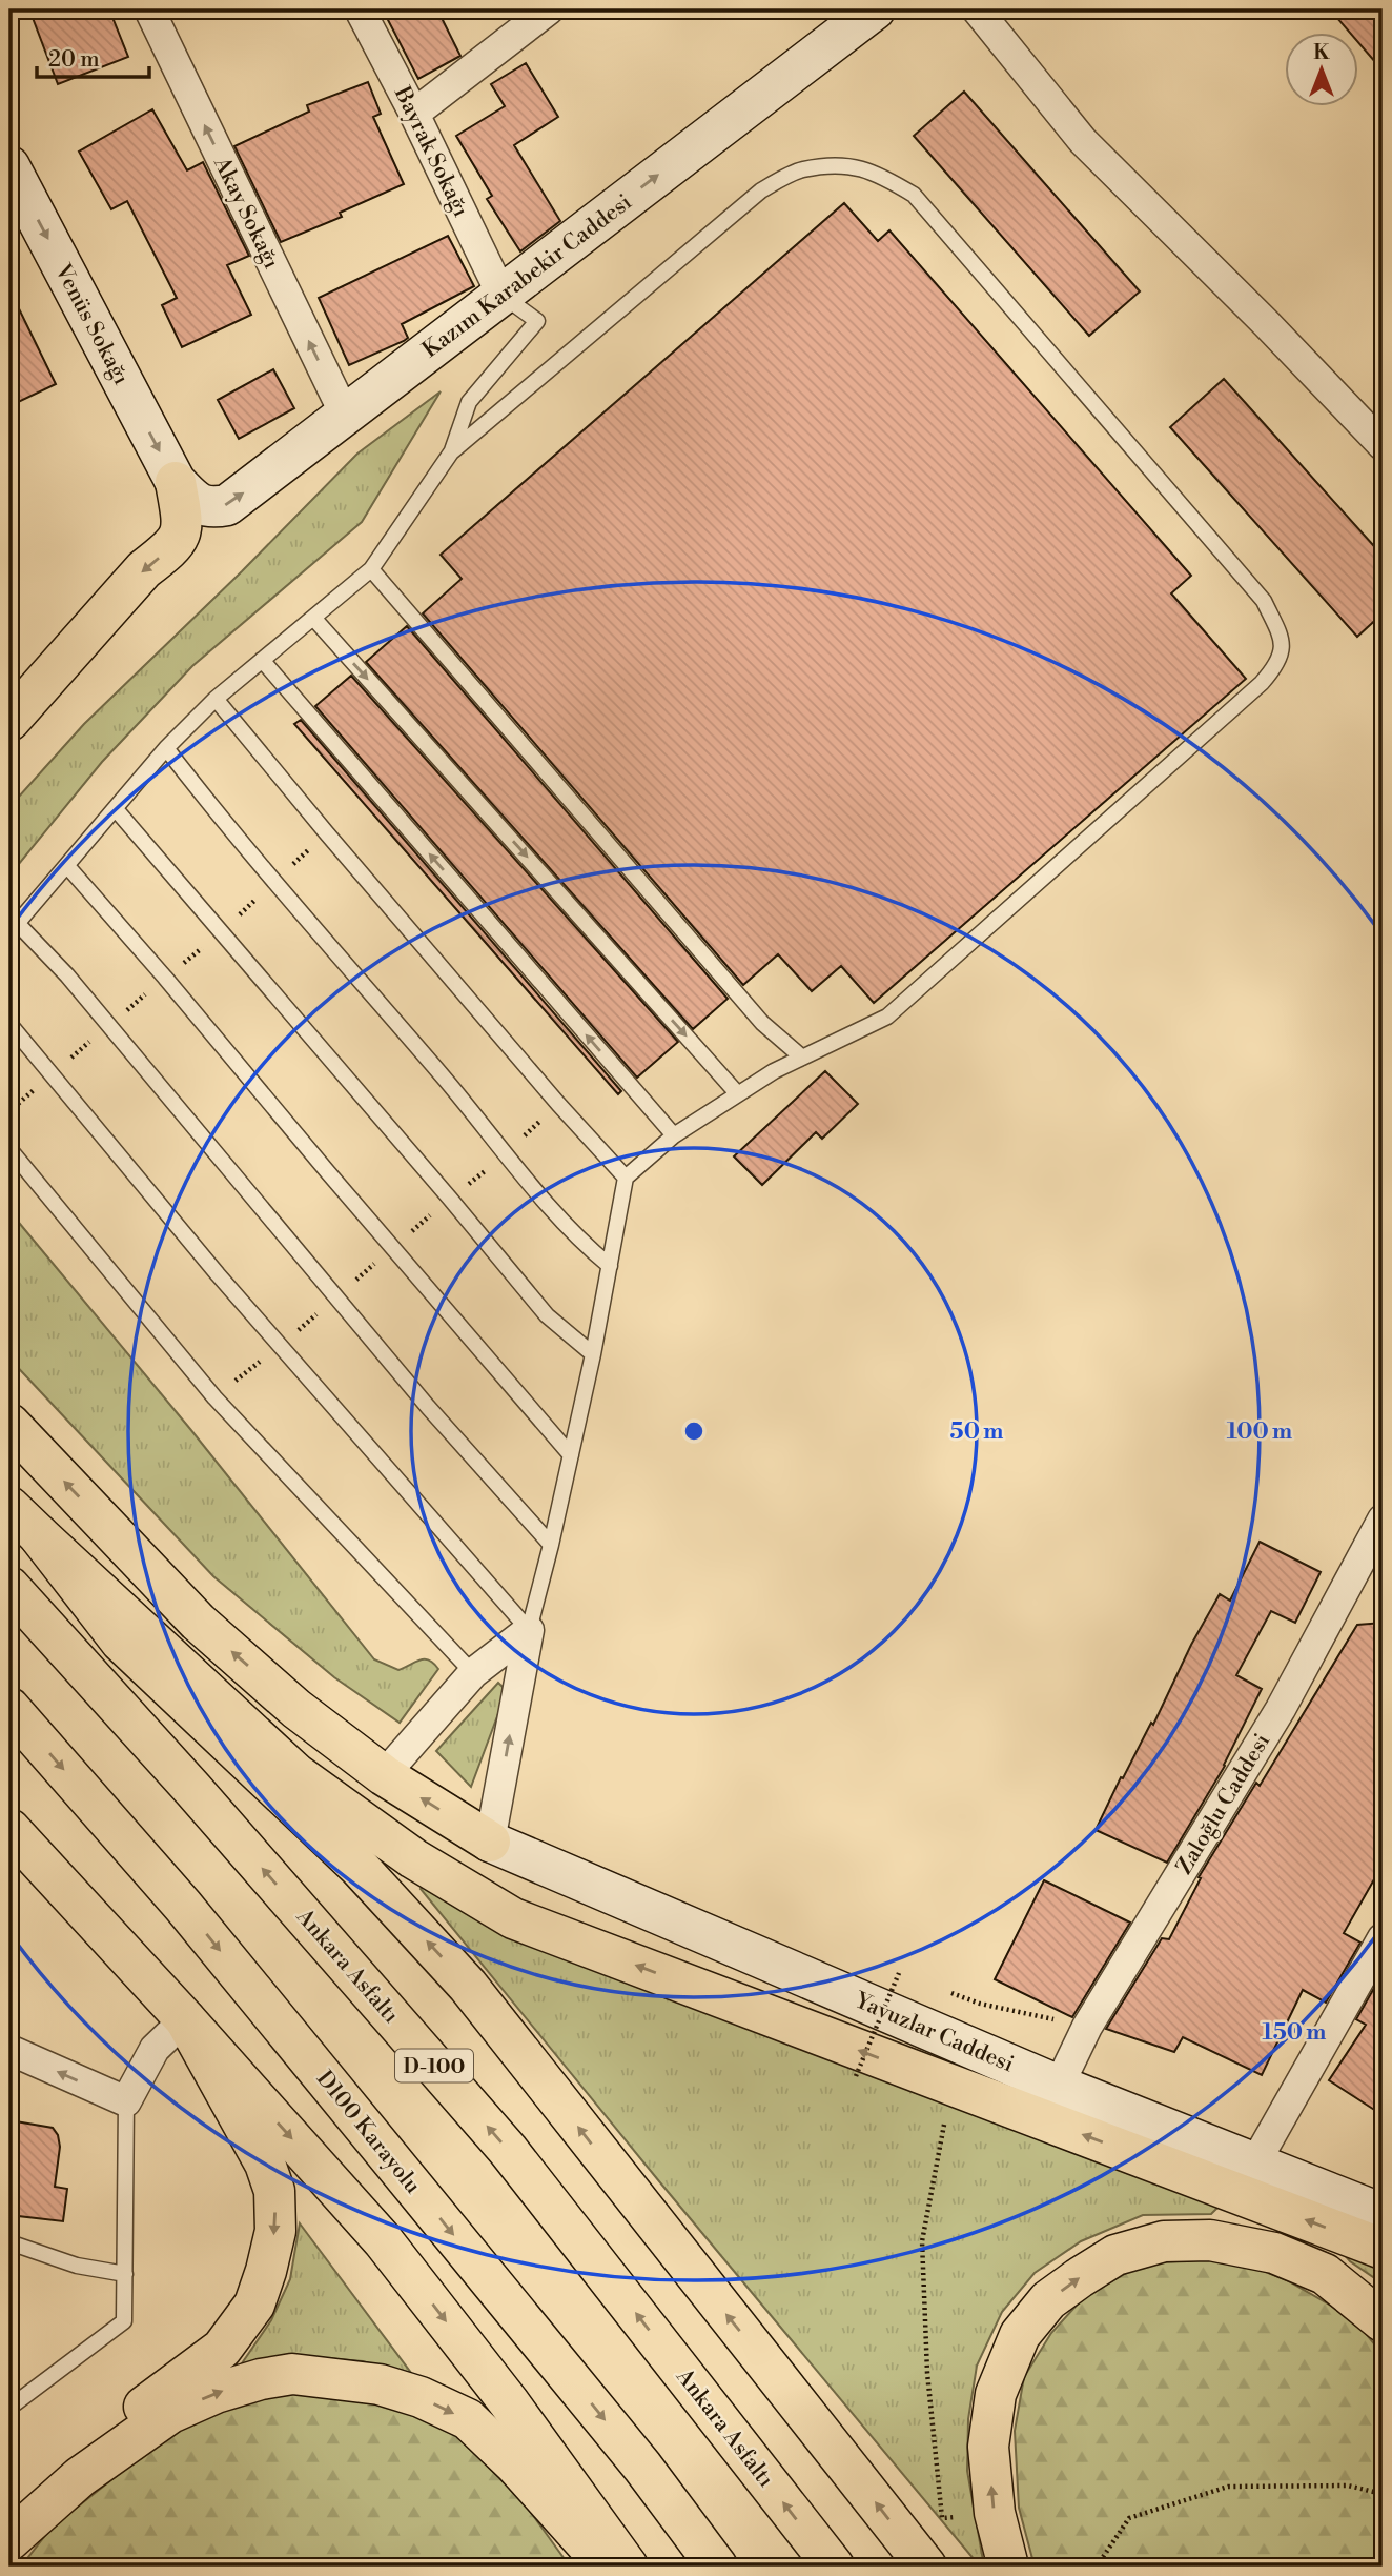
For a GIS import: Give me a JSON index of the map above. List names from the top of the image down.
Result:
{
  "streets": {
    "highway": ["Ankara Asfaltı", "D-100", "D100 Karayolu"],
    "main road": ["Kazım Karabekir Caddesi", "Venüs Sokağı", "Yavuzlar Caddesi"],
    "street": ["Bayrak Sokağı", "Akay Sokağı", "Zaloğlu Caddesi"]
  },
  "crossings": [
    ["Bayrak Sokağı", "Kazım Karabekir Caddesi"],
    ["Akay Sokağı", "Kazım Karabekir Caddesi"],
    ["Kazım Karabekir Caddesi", "Venüs Sokağı"],
    ["Zaloğlu Caddesi", "Yavuzlar Caddesi"]
  ],
  "one_way": ["Akay Sokağı", "Kazım Karabekir Caddesi", "Venüs Sokağı"],
  "scale_bar": "20 m",
  "north": "top",
  "rings": ["50 m", "100 m", "150 m"]
}
